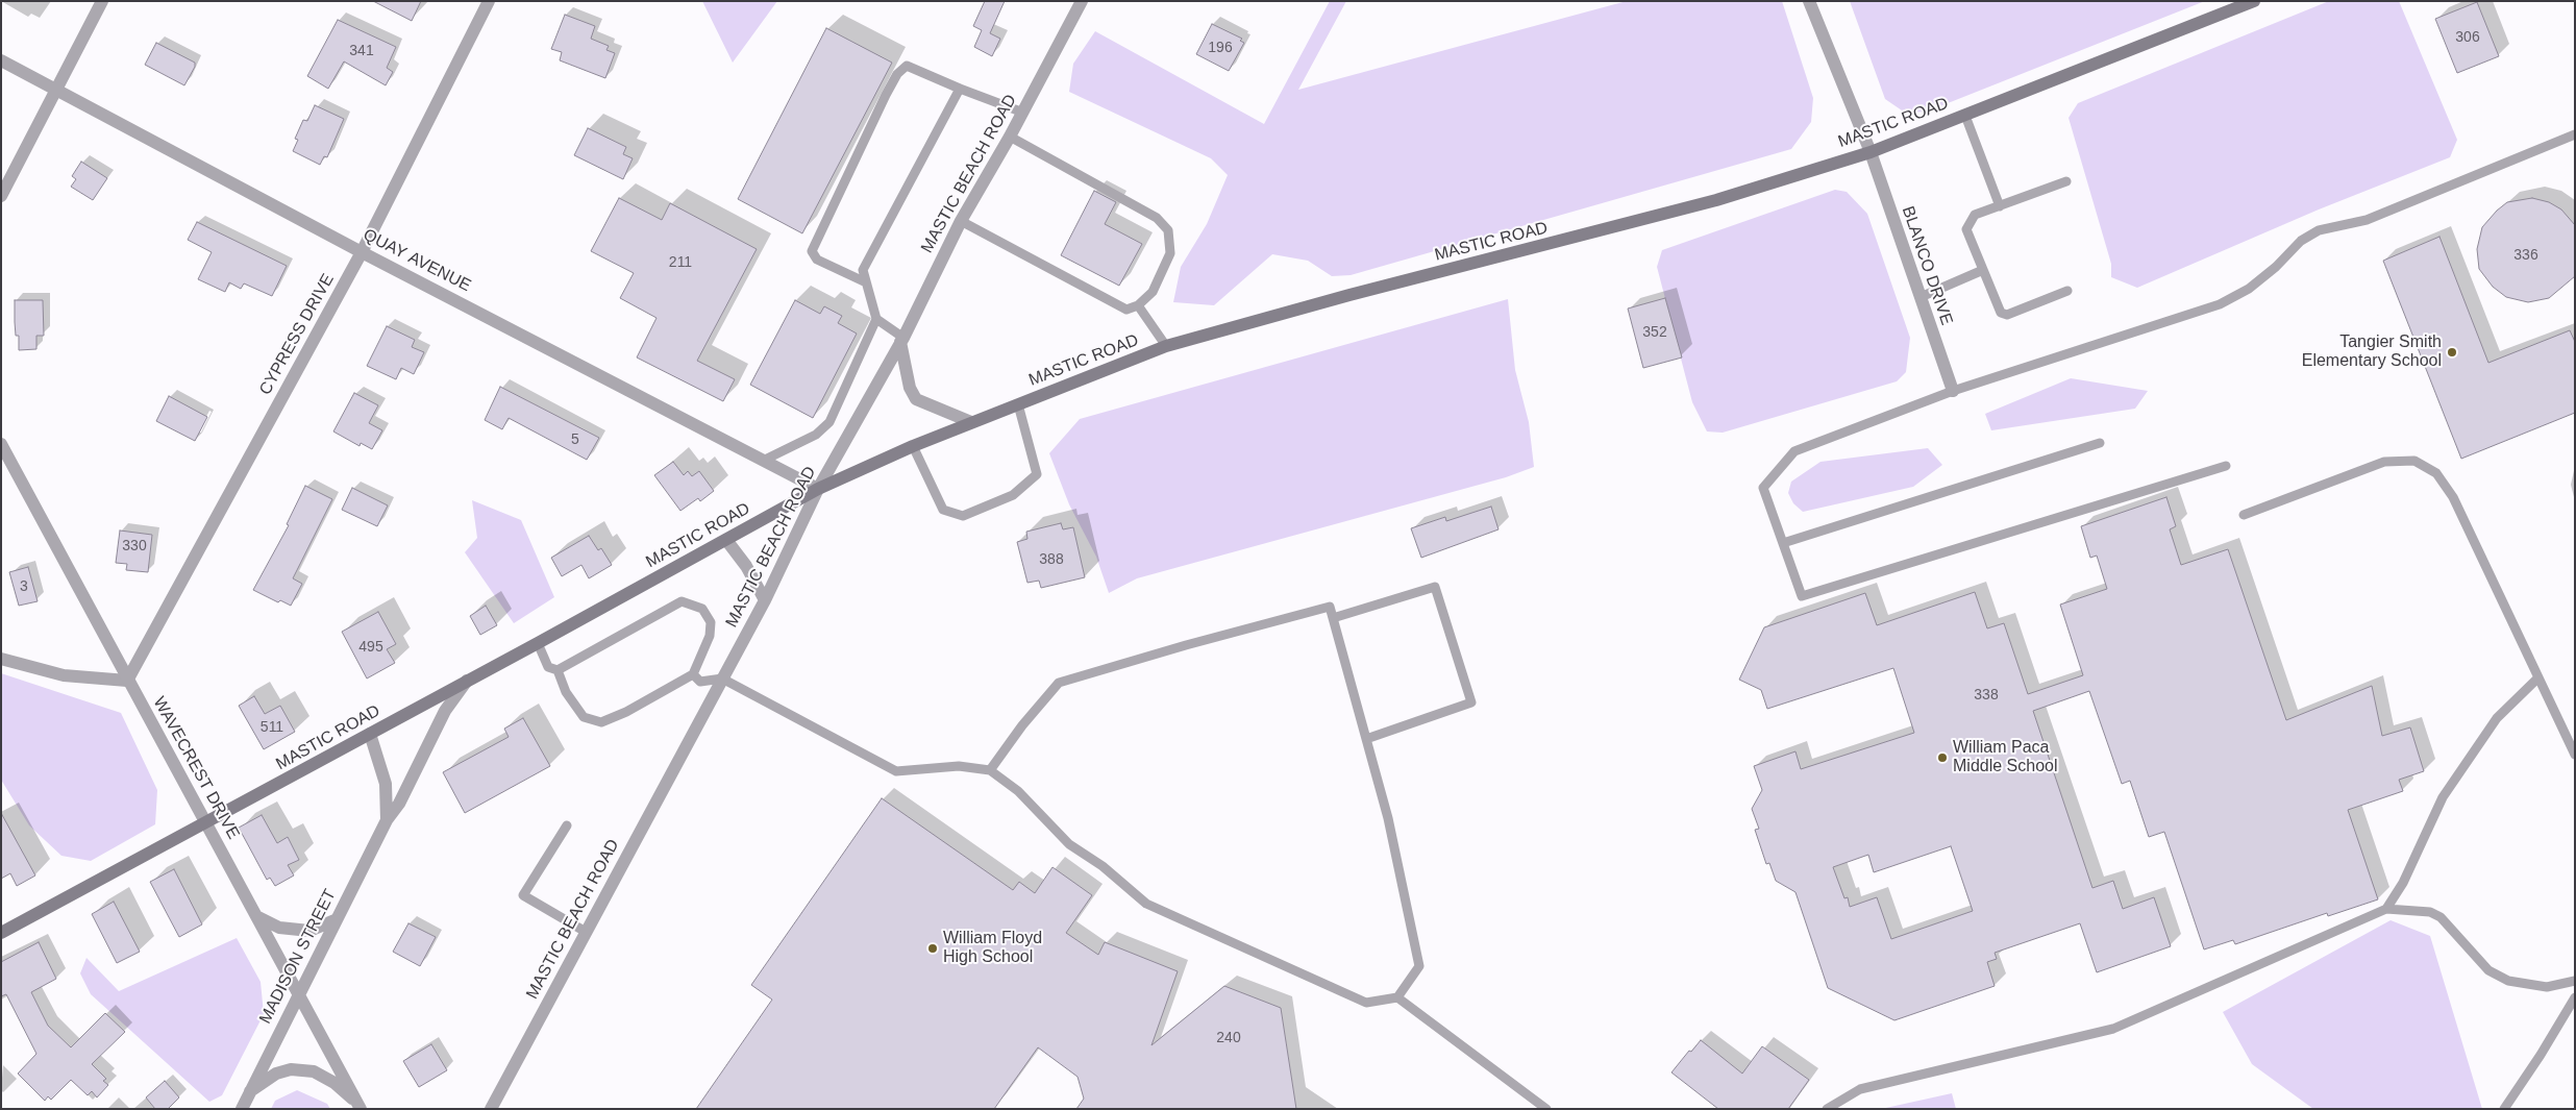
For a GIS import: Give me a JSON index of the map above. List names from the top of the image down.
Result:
{
  "streets": {
    "main road": ["MASTIC ROAD"],
    "street": [
      "MASTIC BEACH ROAD",
      "QUAY AVENUE",
      "BLANCO DRIVE",
      "CYPRESS DRIVE",
      "WAVECREST DRIVE",
      "MADISON STREET"
    ]
  },
  "crossings": [
    ["MASTIC ROAD", "MASTIC BEACH ROAD"],
    ["MASTIC ROAD", "QUAY AVENUE"],
    ["MASTIC ROAD", "BLANCO DRIVE"],
    ["MASTIC ROAD", "WAVECREST DRIVE"],
    ["MASTIC ROAD", "MADISON STREET"],
    ["MASTIC BEACH ROAD", "QUAY AVENUE"],
    ["QUAY AVENUE", "CYPRESS DRIVE"],
    ["CYPRESS DRIVE", "WAVECREST DRIVE"],
    ["WAVECREST DRIVE", "MADISON STREET"]
  ],
  "places": ["Tangier Smith Elementary School", "William Paca Middle School", "William Floyd High School"],
  "house_numbers": [
    "306",
    "196",
    "341",
    "336",
    "211",
    "352",
    "5",
    "330",
    "388",
    "3",
    "495",
    "338",
    "511",
    "240"
  ]
}
